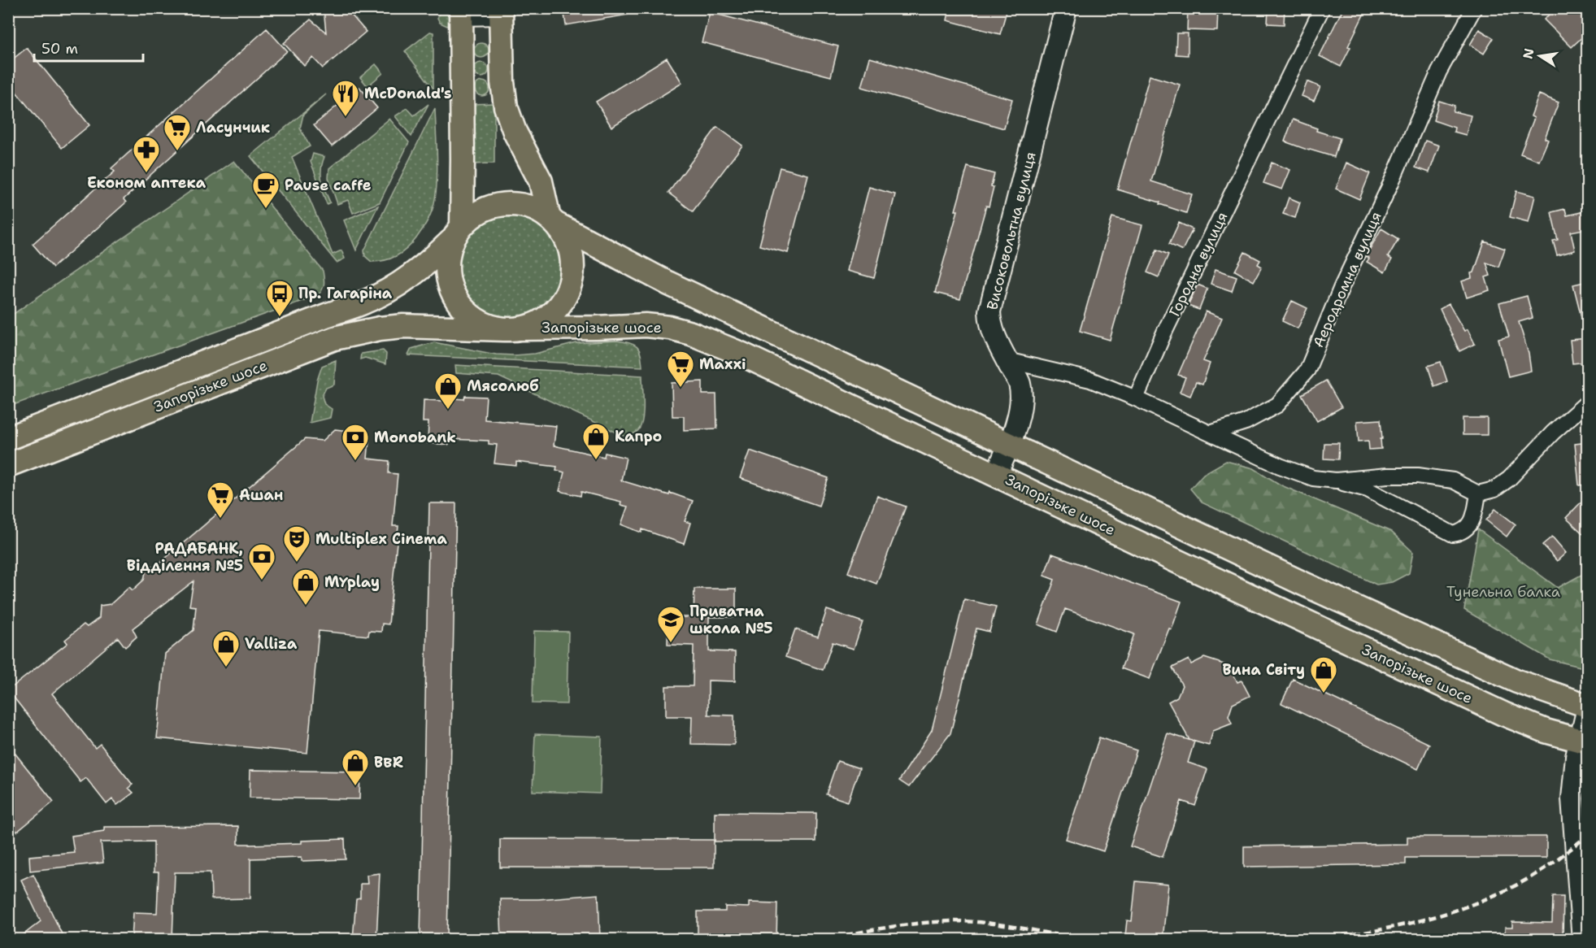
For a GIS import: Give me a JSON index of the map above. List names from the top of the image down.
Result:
{
  "streets": {
    "main road": ["Високовольтна вулиця", "Запорізьке шосе"],
    "street": ["Городна вулиця", "Аеродромна вулиця"]
  },
  "crossings": [
    ["Високовольтна вулиця", "Запорізьке шосе"]
  ],
  "parks": ["Тунельна балка"],
  "places": {
    "restaurant": ["McDonald's"],
    "supermarket": ["Ласунчик", "Maxxi", "Ашан"],
    "pharmacy": ["Економ аптека"],
    "cafe": ["Pause caffe"],
    "bus stop": ["Пр. Гагаріна"],
    "shop": [
      "Мясолюб",
      "Капро",
      "MYplay",
      "Valliza",
      "Вина Світу",
      "BBR"
    ],
    "bank": ["Monobank", "РАДАБАНК, Відділення №5"],
    "theatre": ["Multiplex Cinema"],
    "school or university": ["Приватна школа №5"]
  },
  "scale_bar": "50 m",
  "north": "left"
}
